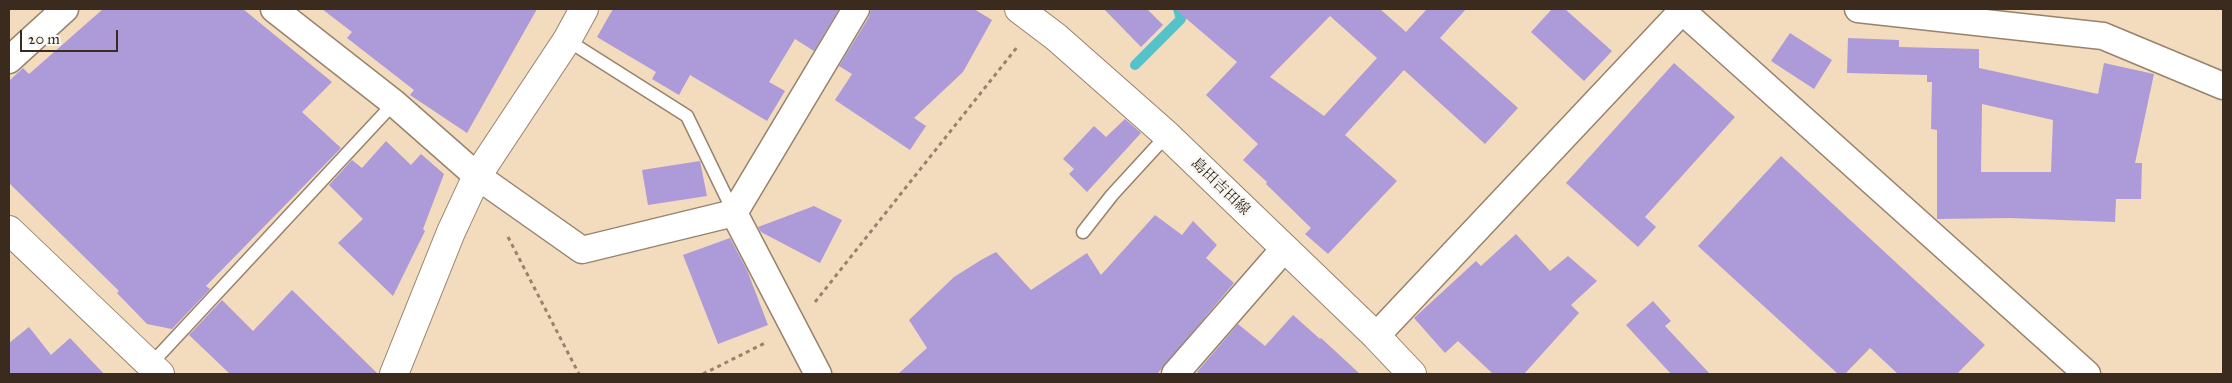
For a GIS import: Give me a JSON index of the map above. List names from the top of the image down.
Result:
{
  "streets": {
    "street": ["島田吉田線"]
  },
  "scale_bar": "20 m"
}
